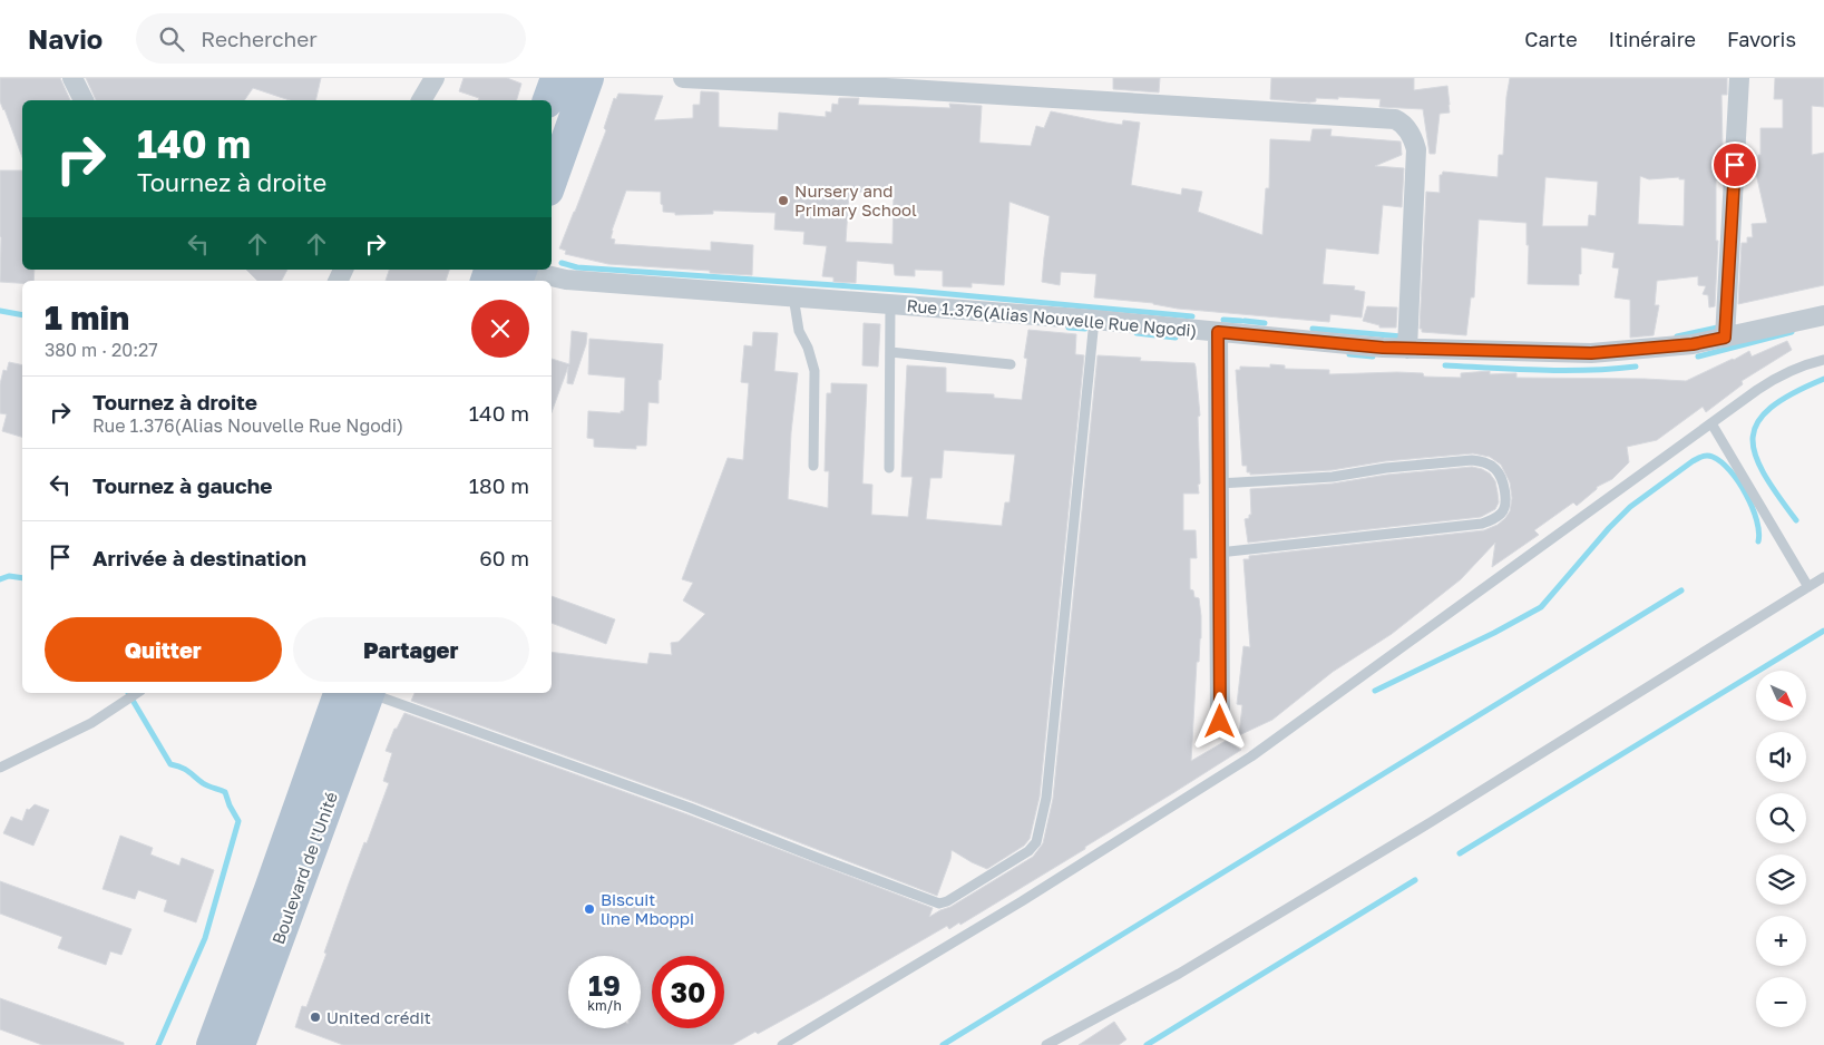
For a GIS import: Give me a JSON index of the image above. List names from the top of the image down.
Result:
{
  "streets": {
    "main road": ["Boulevard de l'Unité"],
    "street": ["Rue 1.376(Alias Nouvelle Rue Ngodi)"]
  },
  "places": ["Nursery and Primary School", "Biscuit line Mboppi", "United crédit"],
  "north": "bottom right",
  "page": {
    "header": "Navio",
    "search": "Rechercher",
    "nav": ["Carte", "Itinéraire", "Favoris"],
    "turn": ["140 m", "Tournez à droite"],
    "heading": ["1 min", "380 m · 20:27"],
    "list": [
      {
        "name": "Tournez à droite",
        "note": "Rue 1.376(Alias Nouvelle Rue Ngodi)",
        "value": "140 m"
      },
      {
        "name": "Tournez à gauche",
        "value": "180 m"
      },
      {
        "name": "Arrivée à destination",
        "value": "60 m"
      }
    ],
    "buttons": ["Quitter", "Partager"],
    "map_buttons": ["+", "−"],
    "speed": "19 km/h",
    "limit": "30"
  }
}
